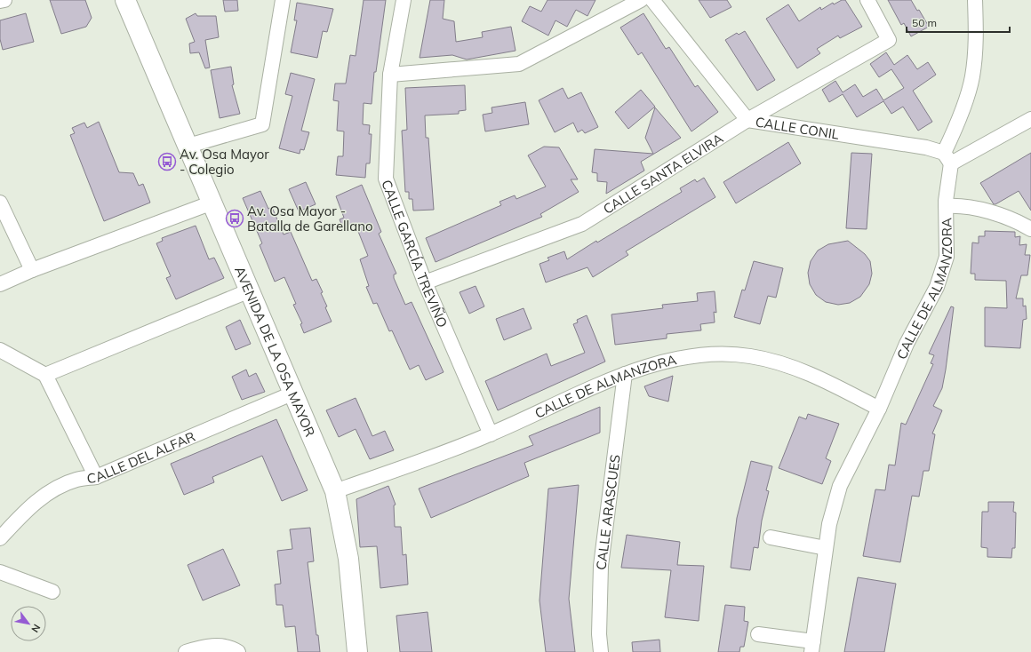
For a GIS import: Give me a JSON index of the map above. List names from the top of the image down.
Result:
{
  "streets": {
    "main road": ["AVENIDA DE LA OSA MAYOR"],
    "street": [
      "CALLE CONIL",
      "CALLE SANTA ELVIRA",
      "CALLE GARCÍA TREVIÑO",
      "CALLE DE ALMANZORA",
      "CALLE DEL ALFAR",
      "CALLE ARASCUES"
    ]
  },
  "crossings": [
    ["CALLE CONIL", "CALLE SANTA ELVIRA"],
    ["CALLE CONIL", "CALLE DE ALMANZORA"],
    ["CALLE SANTA ELVIRA", "CALLE GARCÍA TREVIÑO"],
    ["CALLE GARCÍA TREVIÑO", "CALLE DE ALMANZORA"],
    ["CALLE DE ALMANZORA", "AVENIDA DE LA OSA MAYOR"],
    ["CALLE DE ALMANZORA", "CALLE ARASCUES"],
    ["AVENIDA DE LA OSA MAYOR", "CALLE DEL ALFAR"]
  ],
  "places": {
    "bus stop": ["Av. Osa Mayor - Colegio", "Av. Osa Mayor - Batalla de Garellano"]
  },
  "scale_bar": "50 m",
  "north": "bottom right"
}
